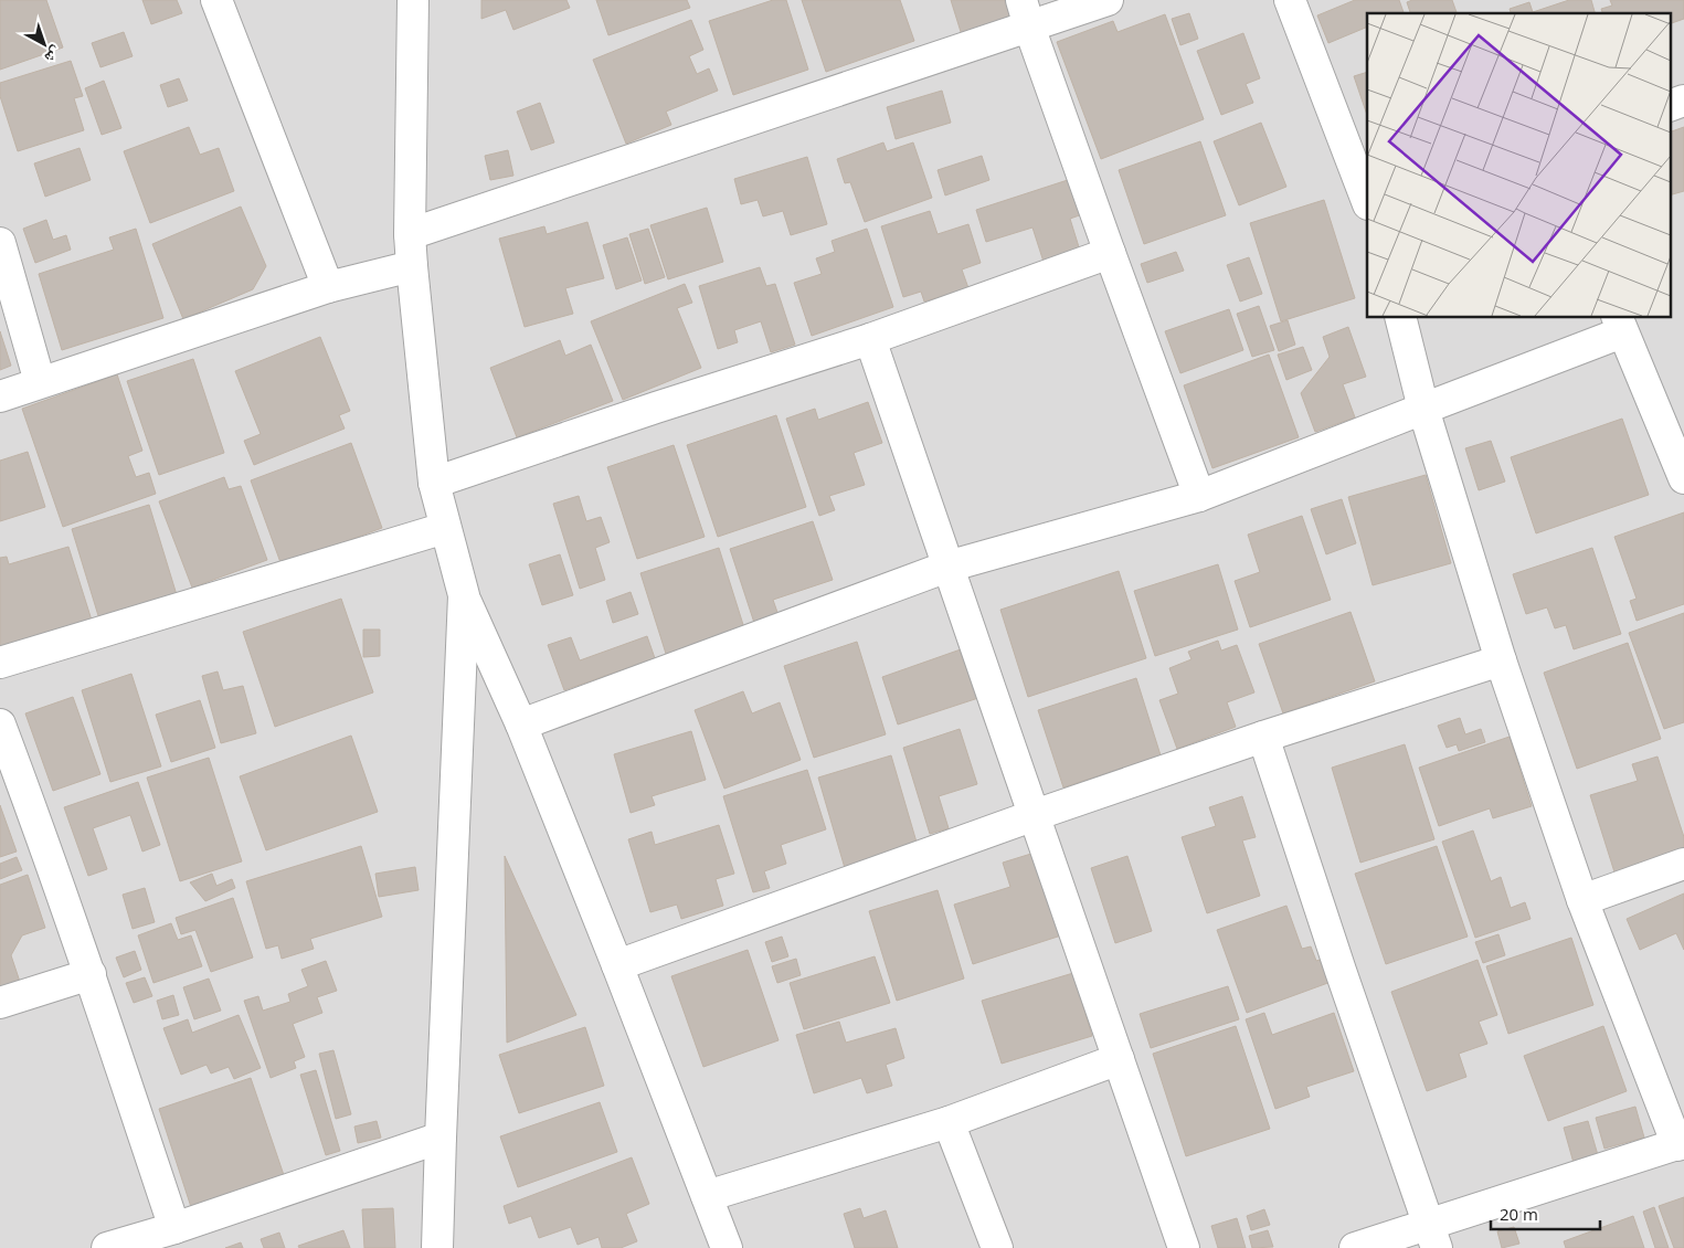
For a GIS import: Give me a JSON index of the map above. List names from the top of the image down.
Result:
{
  "scale_bar": "20 m",
  "north": "bottom right"
}
